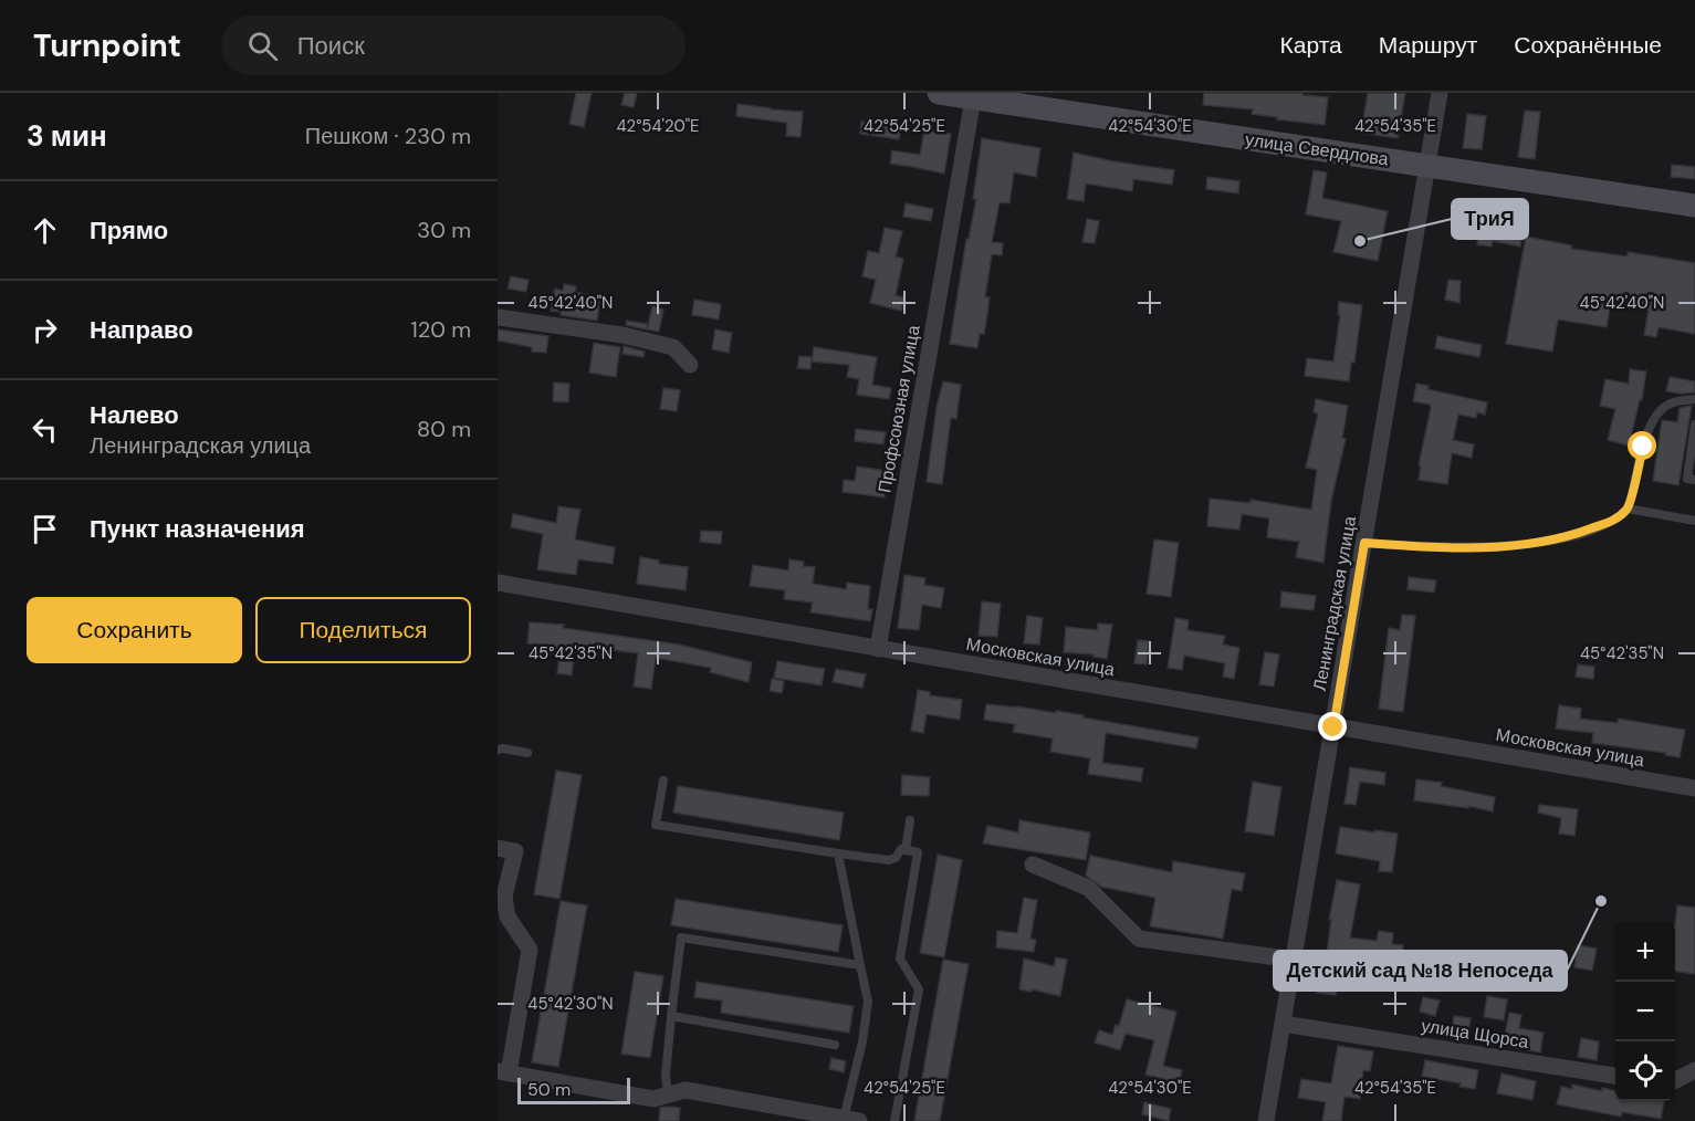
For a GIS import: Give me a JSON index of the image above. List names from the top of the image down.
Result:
{
  "streets": {
    "street": [
      "улица Свердлова",
      "Профсоюзная улица",
      "Ленинградская улица",
      "Московская улица",
      "улица Щорса"
    ]
  },
  "crossings": [
    ["улица Свердлова", "Профсоюзная улица"],
    ["улица Свердлова", "Ленинградская улица"],
    ["Профсоюзная улица", "Московская улица"],
    ["Ленинградская улица", "Московская улица"],
    ["Ленинградская улица", "улица Щорса"]
  ],
  "places": ["ТриЯ", "Детский сад №18 Непоседа"],
  "scale_bar": "50 m",
  "page": {
    "header": "Turnpoint",
    "search": "Поиск",
    "nav": ["Карта", "Маршрут", "Сохранённые"],
    "heading": ["3 мин", "Пешком · 230 m"],
    "list": [
      ["Прямо", "30 m"],
      ["Направо", "120 m"],
      ["Налево", "Ленинградская улица", "80 m"],
      "Пункт назначения"
    ],
    "buttons": ["Сохранить", "Поделиться"],
    "map_buttons": ["+", "−"],
    "scale": "50 m"
  },
  "coordinates": [
    "42°54'20\"E",
    "42°54'25\"E",
    "42°54'30\"E",
    "42°54'35\"E",
    "45°42'40\"N",
    "45°42'35\"N",
    "45°42'30\"N"
  ]
}
